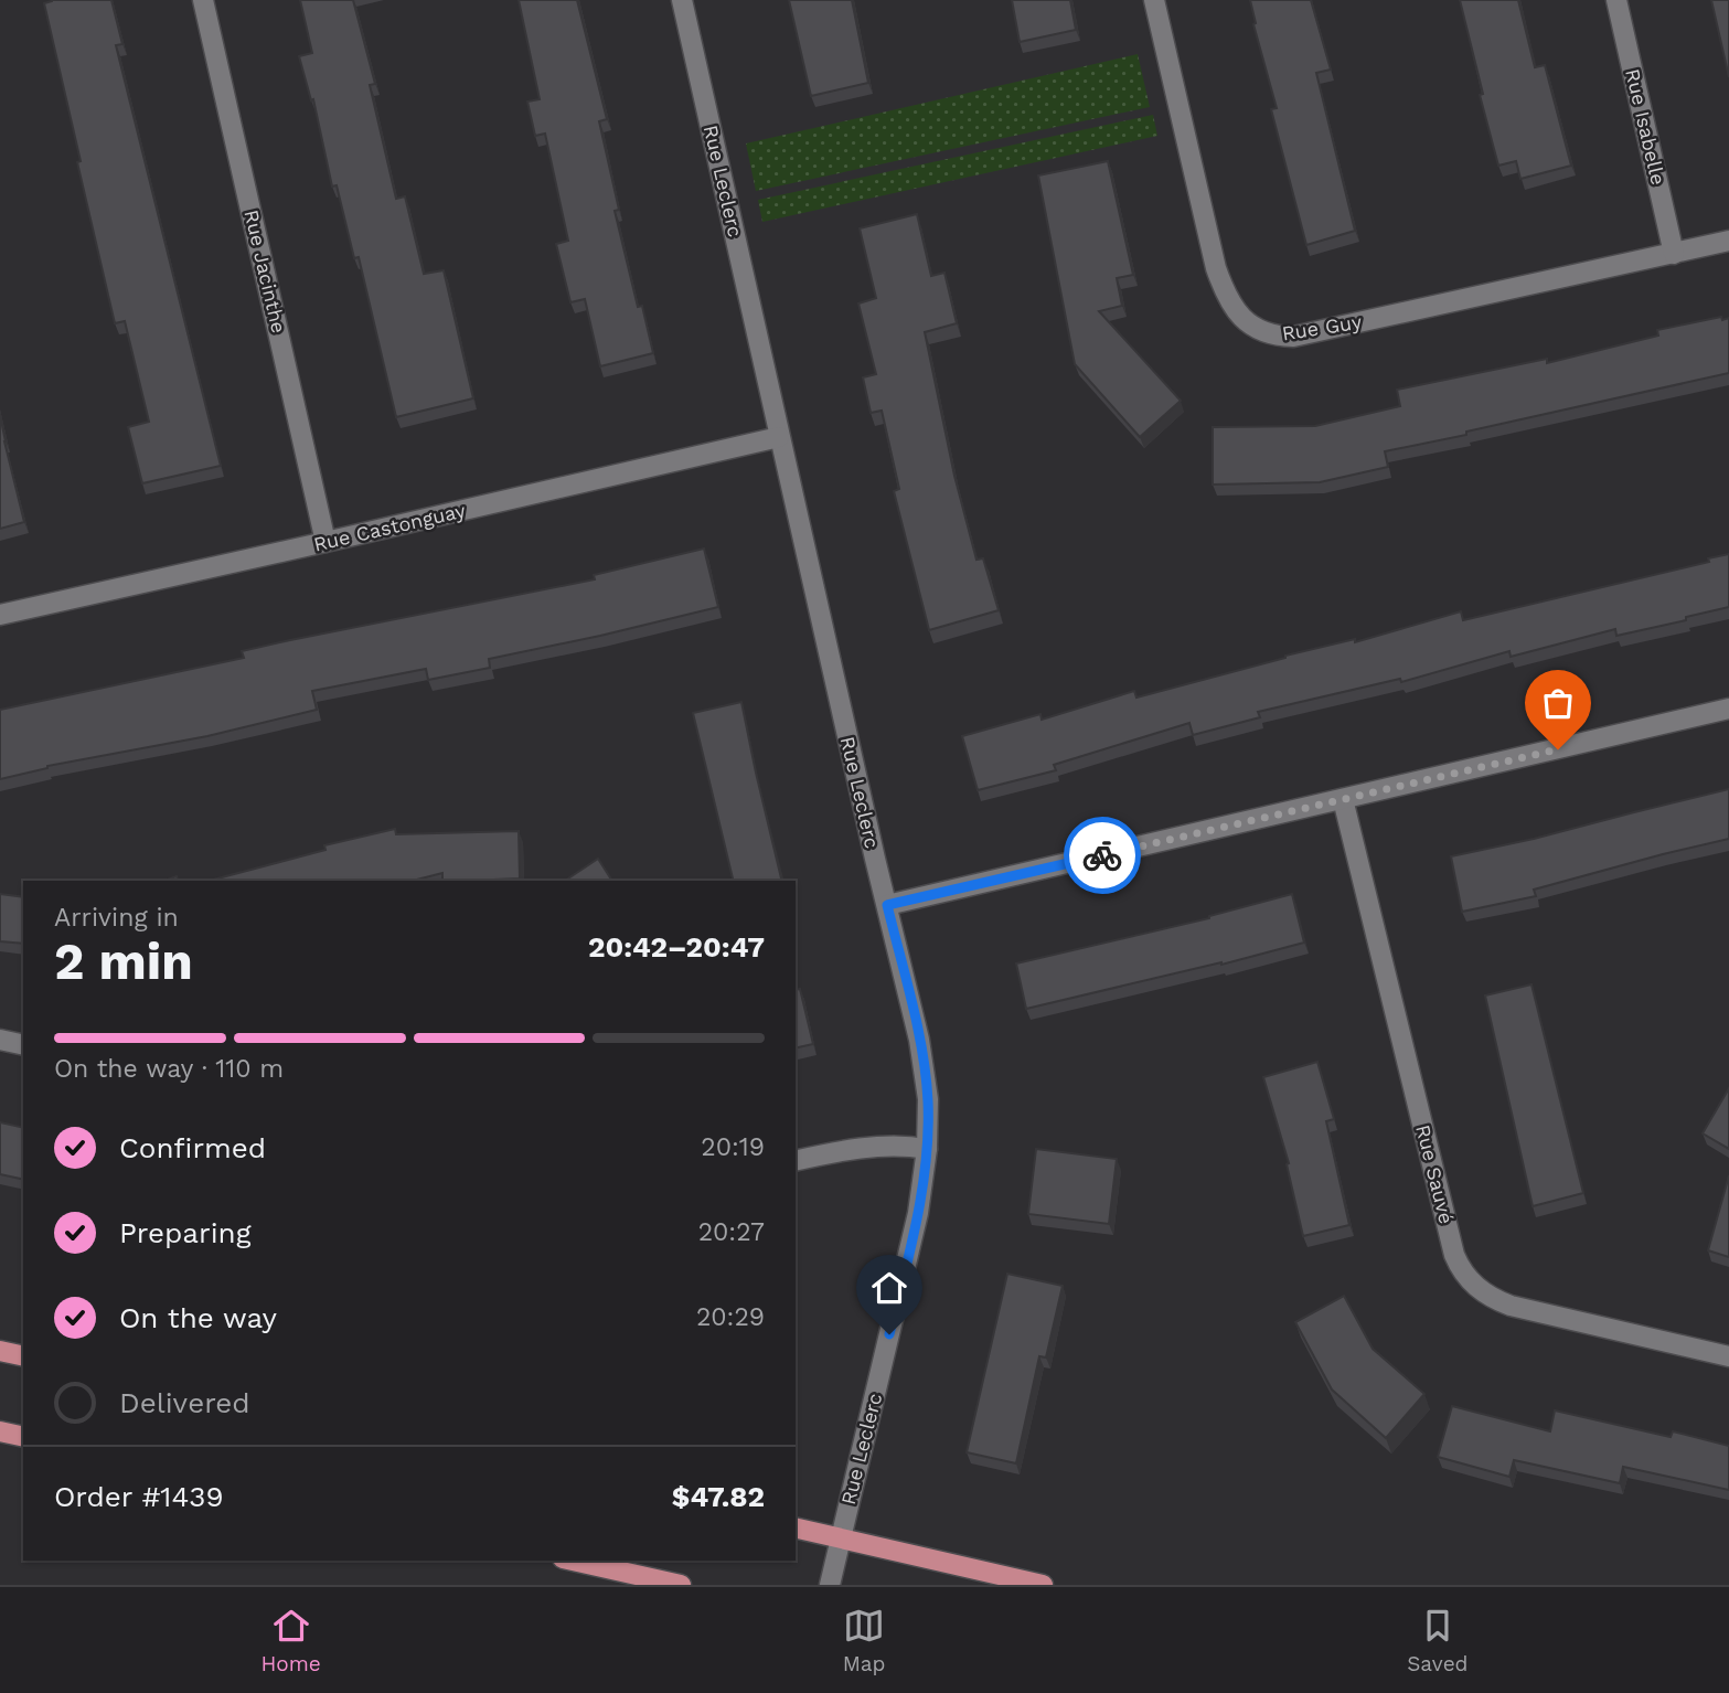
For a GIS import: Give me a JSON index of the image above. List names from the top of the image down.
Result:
{
  "streets": {
    "street": [
      "Rue Isabelle",
      "Rue Leclerc",
      "Rue Jacinthe",
      "Rue Guy",
      "Rue Castonguay",
      "Rue Sauvé"
    ]
  },
  "crossings": [
    ["Rue Isabelle", "Rue Guy"],
    ["Rue Leclerc", "Rue Castonguay"],
    ["Rue Jacinthe", "Rue Castonguay"]
  ],
  "page": {
    "heading": ["2 min", "Arriving in", "20:42–20:47"],
    "panel": ["Order #1439", "$47.82"],
    "bar": "On the way · 110 m",
    "list": [
      ["Confirmed", "20:19"],
      ["Preparing", "20:27"],
      ["On the way", "20:29"],
      "Delivered"
    ],
    "tabs": ["Home", "Map", "Saved"]
  }
}
